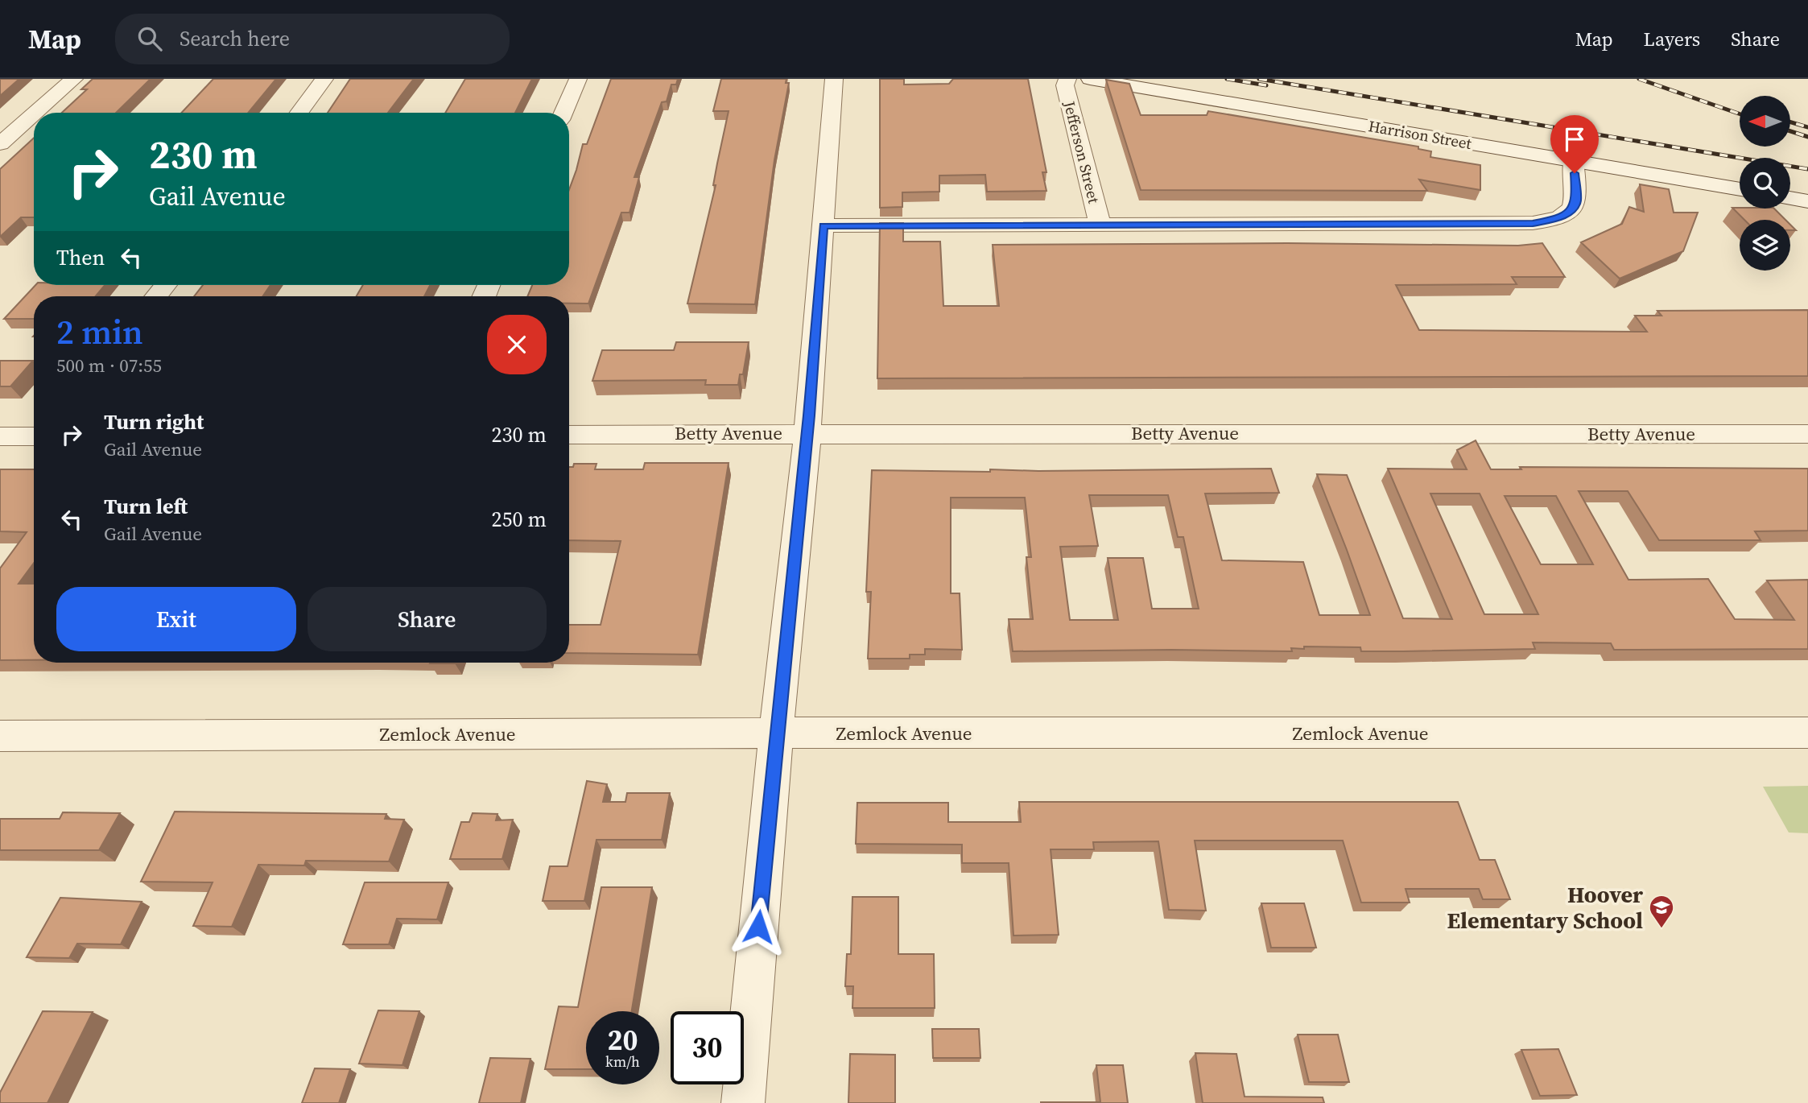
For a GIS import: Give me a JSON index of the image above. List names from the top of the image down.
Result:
{
  "streets": {
    "street": [
      "Harrison Street",
      "Jefferson Street",
      "Betty Avenue",
      "Zemlock Avenue"
    ]
  },
  "places": {
    "school or university": ["Hoover Elementary School"]
  },
  "north": "left",
  "page": {
    "header": "Map",
    "search": "Search here",
    "nav": ["Map", "Layers", "Share"],
    "turn": ["230 m", "Gail Avenue"],
    "then": "Then",
    "heading": ["2 min", "500 m · 07:55"],
    "list": [
      {
        "name": "Turn right",
        "note": "Gail Avenue",
        "value": "230 m"
      },
      {
        "name": "Turn left",
        "note": "Gail Avenue",
        "value": "250 m"
      }
    ],
    "buttons": ["Exit", "Share"],
    "speed": "20 km/h",
    "limit": "30"
  }
}
